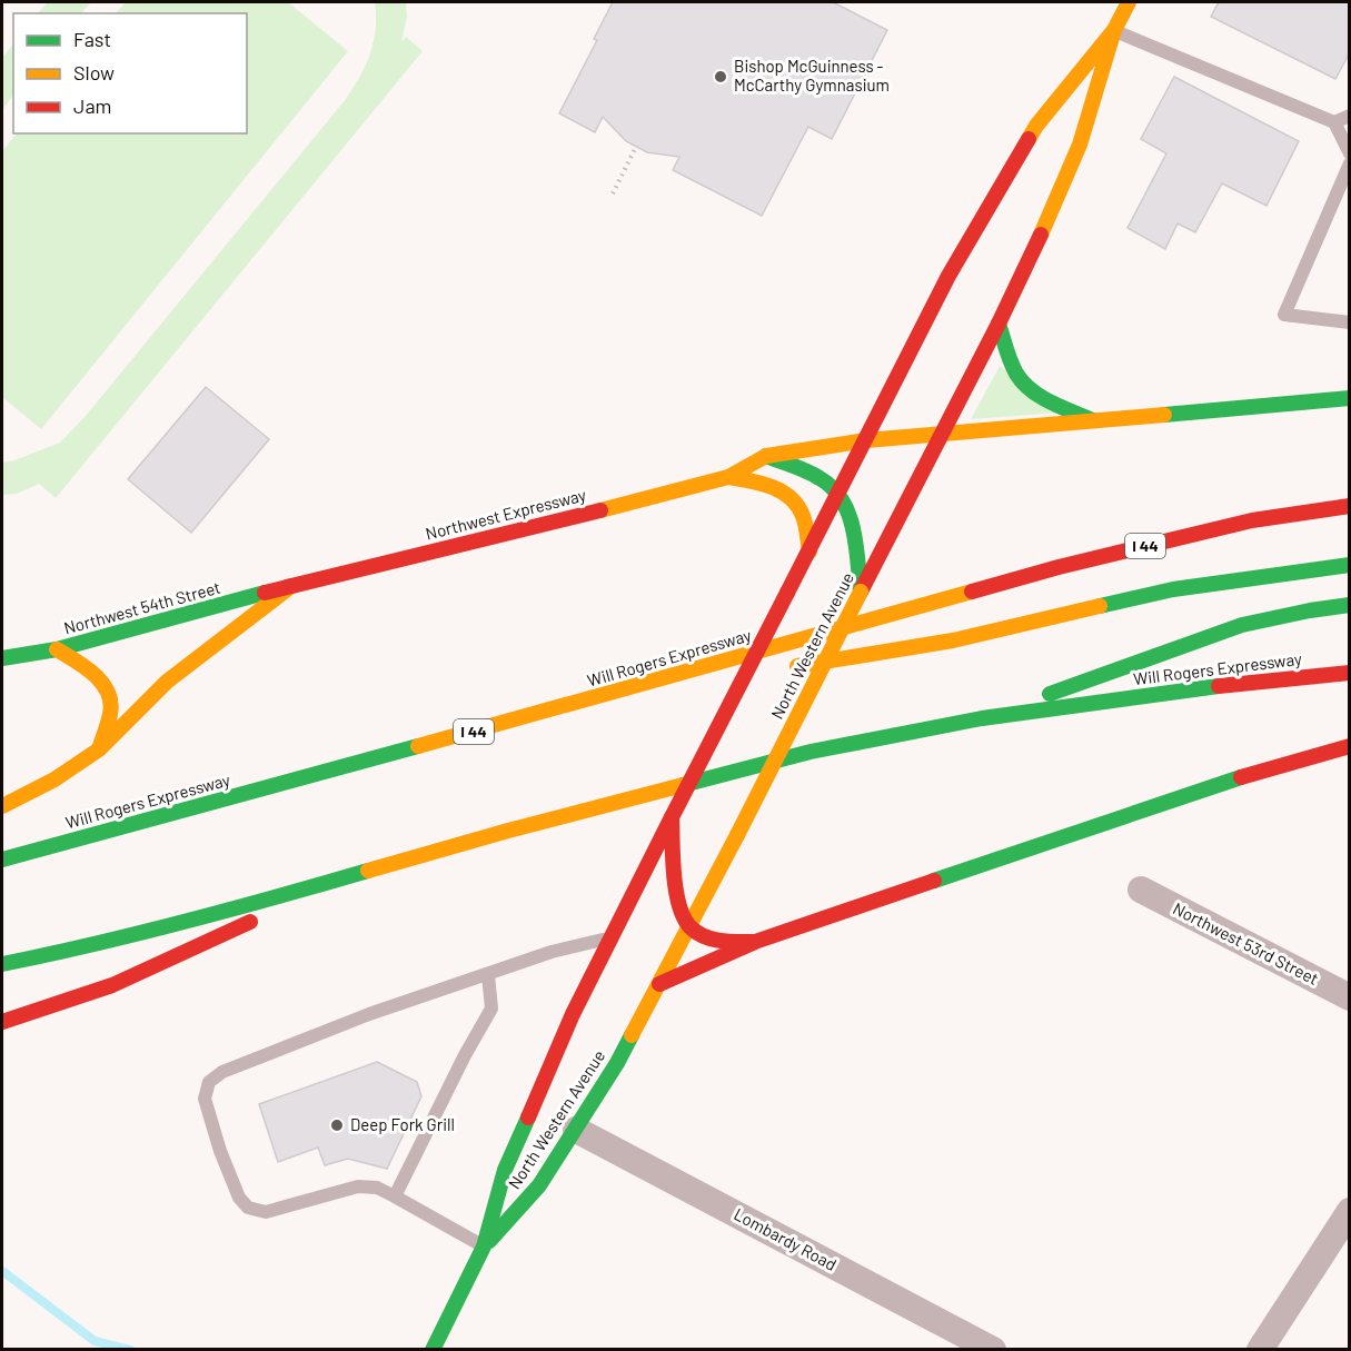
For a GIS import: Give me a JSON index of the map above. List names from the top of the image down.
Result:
{
  "streets": {
    "main road": [
      "Northwest Expressway",
      "I 44",
      "Northwest 54th Street",
      "North Western Avenue",
      "Will Rogers Expressway"
    ],
    "street": ["Northwest 53rd Street", "Lombardy Road"]
  },
  "crossings": [
    ["Northwest Expressway", "Northwest 54th Street"],
    ["Northwest Expressway", "North Western Avenue"],
    ["North Western Avenue", "Lombardy Road"]
  ],
  "places": ["Bishop McGuinness - McCarthy Gymnasium", "Deep Fork Grill"],
  "legend": ["Fast", "Slow", "Jam"]
}
